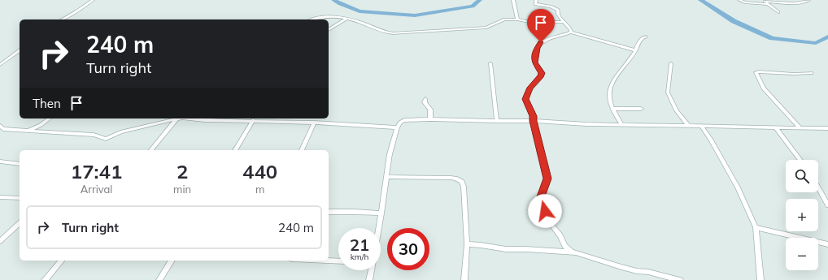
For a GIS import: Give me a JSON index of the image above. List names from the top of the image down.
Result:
{
  "page": {
    "turn": ["240 m", "Turn right"],
    "then": "Then",
    "eta": [
      "17:41",
      "Arrival",
      "2",
      "min",
      "440",
      "m"
    ],
    "map_buttons": ["+", "−"],
    "list": [
      {
        "name": "Turn right",
        "value": "240 m"
      }
    ],
    "speed": "21 km/h",
    "limit": "30"
  }
}
